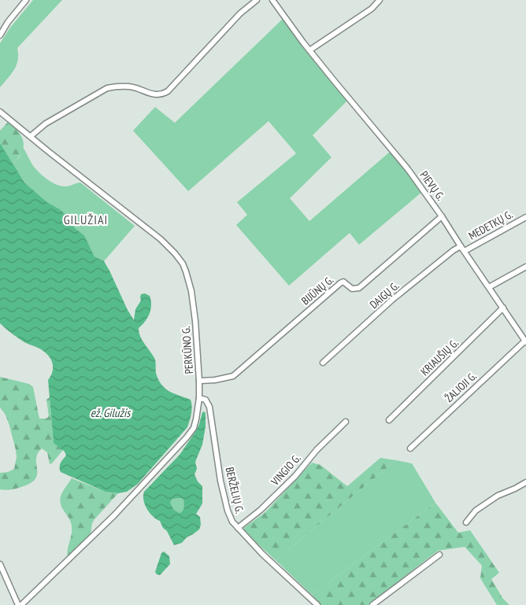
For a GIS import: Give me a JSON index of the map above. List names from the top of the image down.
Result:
{
  "streets": {
    "street": [
      "PIEVŲ G.",
      "MEDETKŲ G.",
      "BIJŪNŲ G.",
      "DAIGŲ G.",
      "PERKŪNO G.",
      "KRIAUŠIŲ G.",
      "ŽALIOJI G.",
      "VINGIO G.",
      "BERŽELIŲ G."
    ]
  },
  "crossings": [
    ["PIEVŲ G.", "MEDETKŲ G."],
    ["PIEVŲ G.", "BIJŪNŲ G."],
    ["PIEVŲ G.", "DAIGŲ G."],
    ["PIEVŲ G.", "KRIAUŠIŲ G."],
    ["PIEVŲ G.", "ŽALIOJI G."],
    ["MEDETKŲ G.", "DAIGŲ G."],
    ["BIJŪNŲ G.", "PERKŪNO G."],
    ["PERKŪNO G.", "BERŽELIŲ G."],
    ["VINGIO G.", "BERŽELIŲ G."]
  ],
  "districts": ["GILUŽIAI"],
  "water": ["ež. Gilužis"]
}
